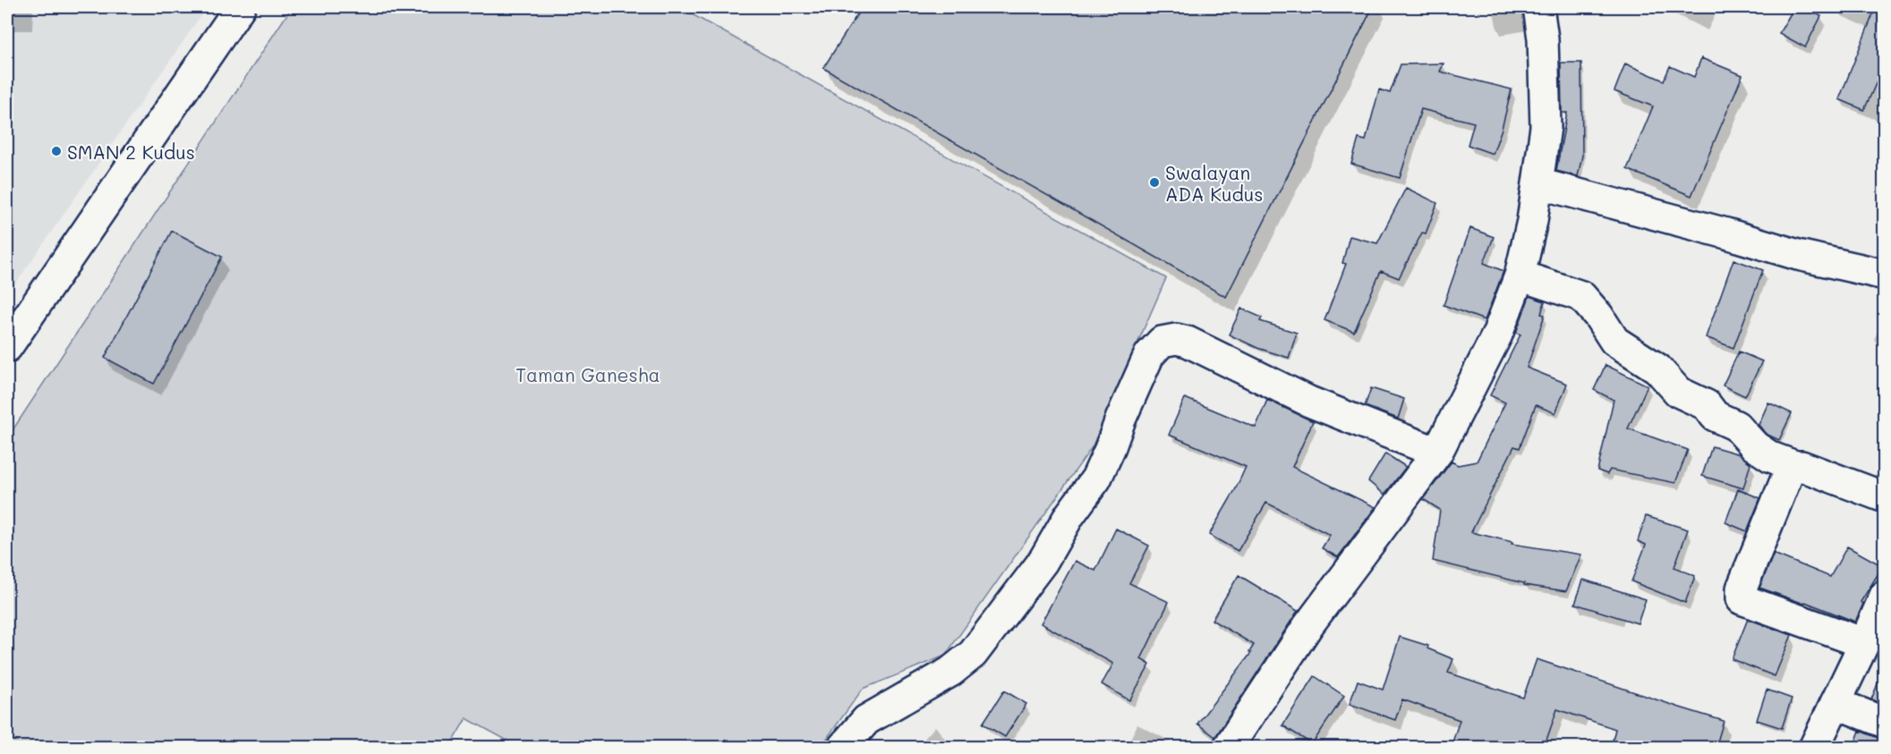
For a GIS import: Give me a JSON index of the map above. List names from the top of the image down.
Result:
{
  "parks": ["Taman Ganesha"],
  "places": ["SMAN 2 Kudus", "Swalayan ADA Kudus"]
}
